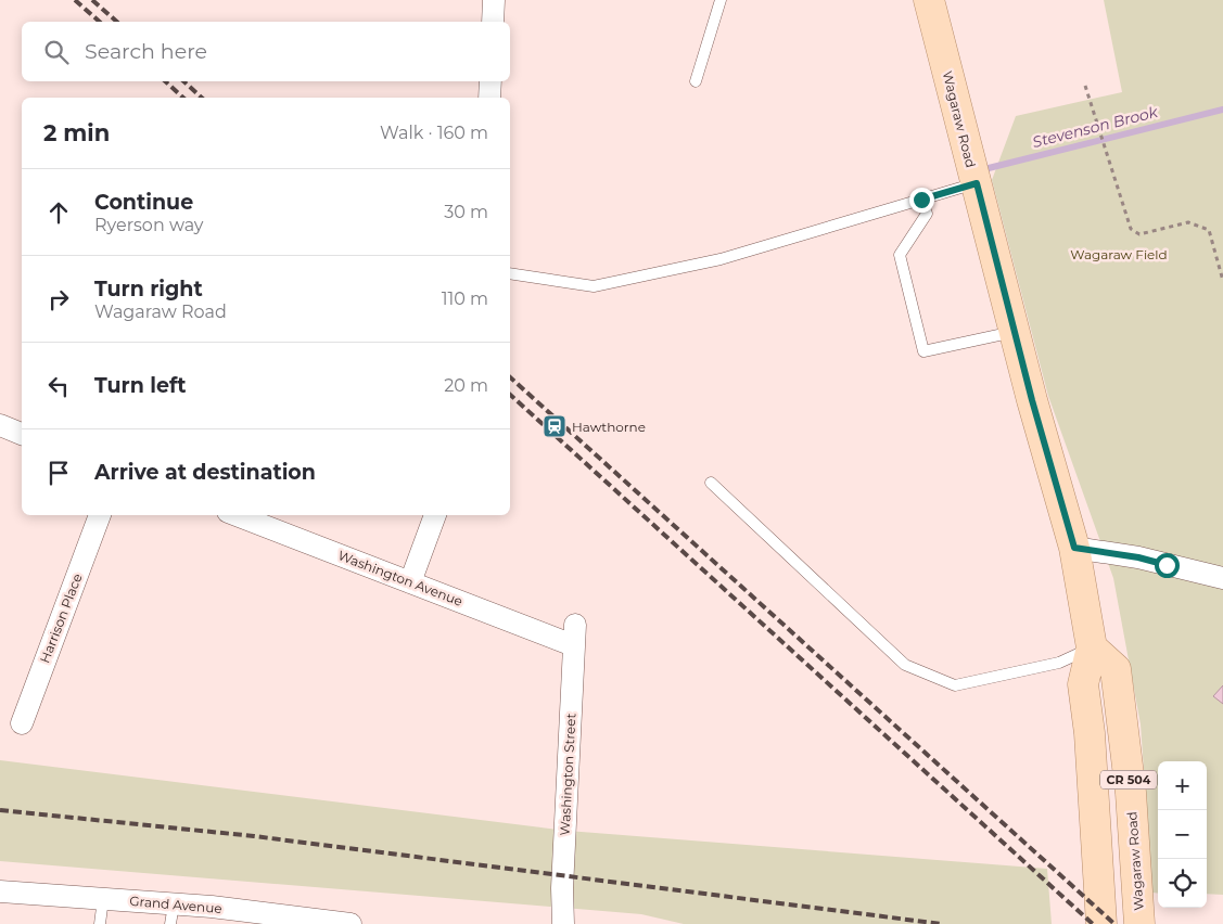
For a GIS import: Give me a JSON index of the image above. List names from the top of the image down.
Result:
{
  "streets": {
    "main road": ["Wagaraw Road", "CR 504"],
    "street": [
      "Washington Avenue",
      "Harrison Place",
      "Washington Street",
      "Grand Avenue"
    ]
  },
  "crossings": [
    ["Washington Avenue", "Washington Street"]
  ],
  "water": ["Stevenson Brook"],
  "parks": ["Wagaraw Field"],
  "places": {
    "station": ["Hawthorne"]
  },
  "page": {
    "search": "Search here",
    "heading": ["2 min", "Walk · 160 m"],
    "list": [
      ["Continue", "Ryerson way", "30 m"],
      ["Turn right", "Wagaraw Road", "110 m"],
      ["Turn left", "20 m"],
      "Arrive at destination"
    ],
    "map_buttons": ["+", "−"]
  }
}
